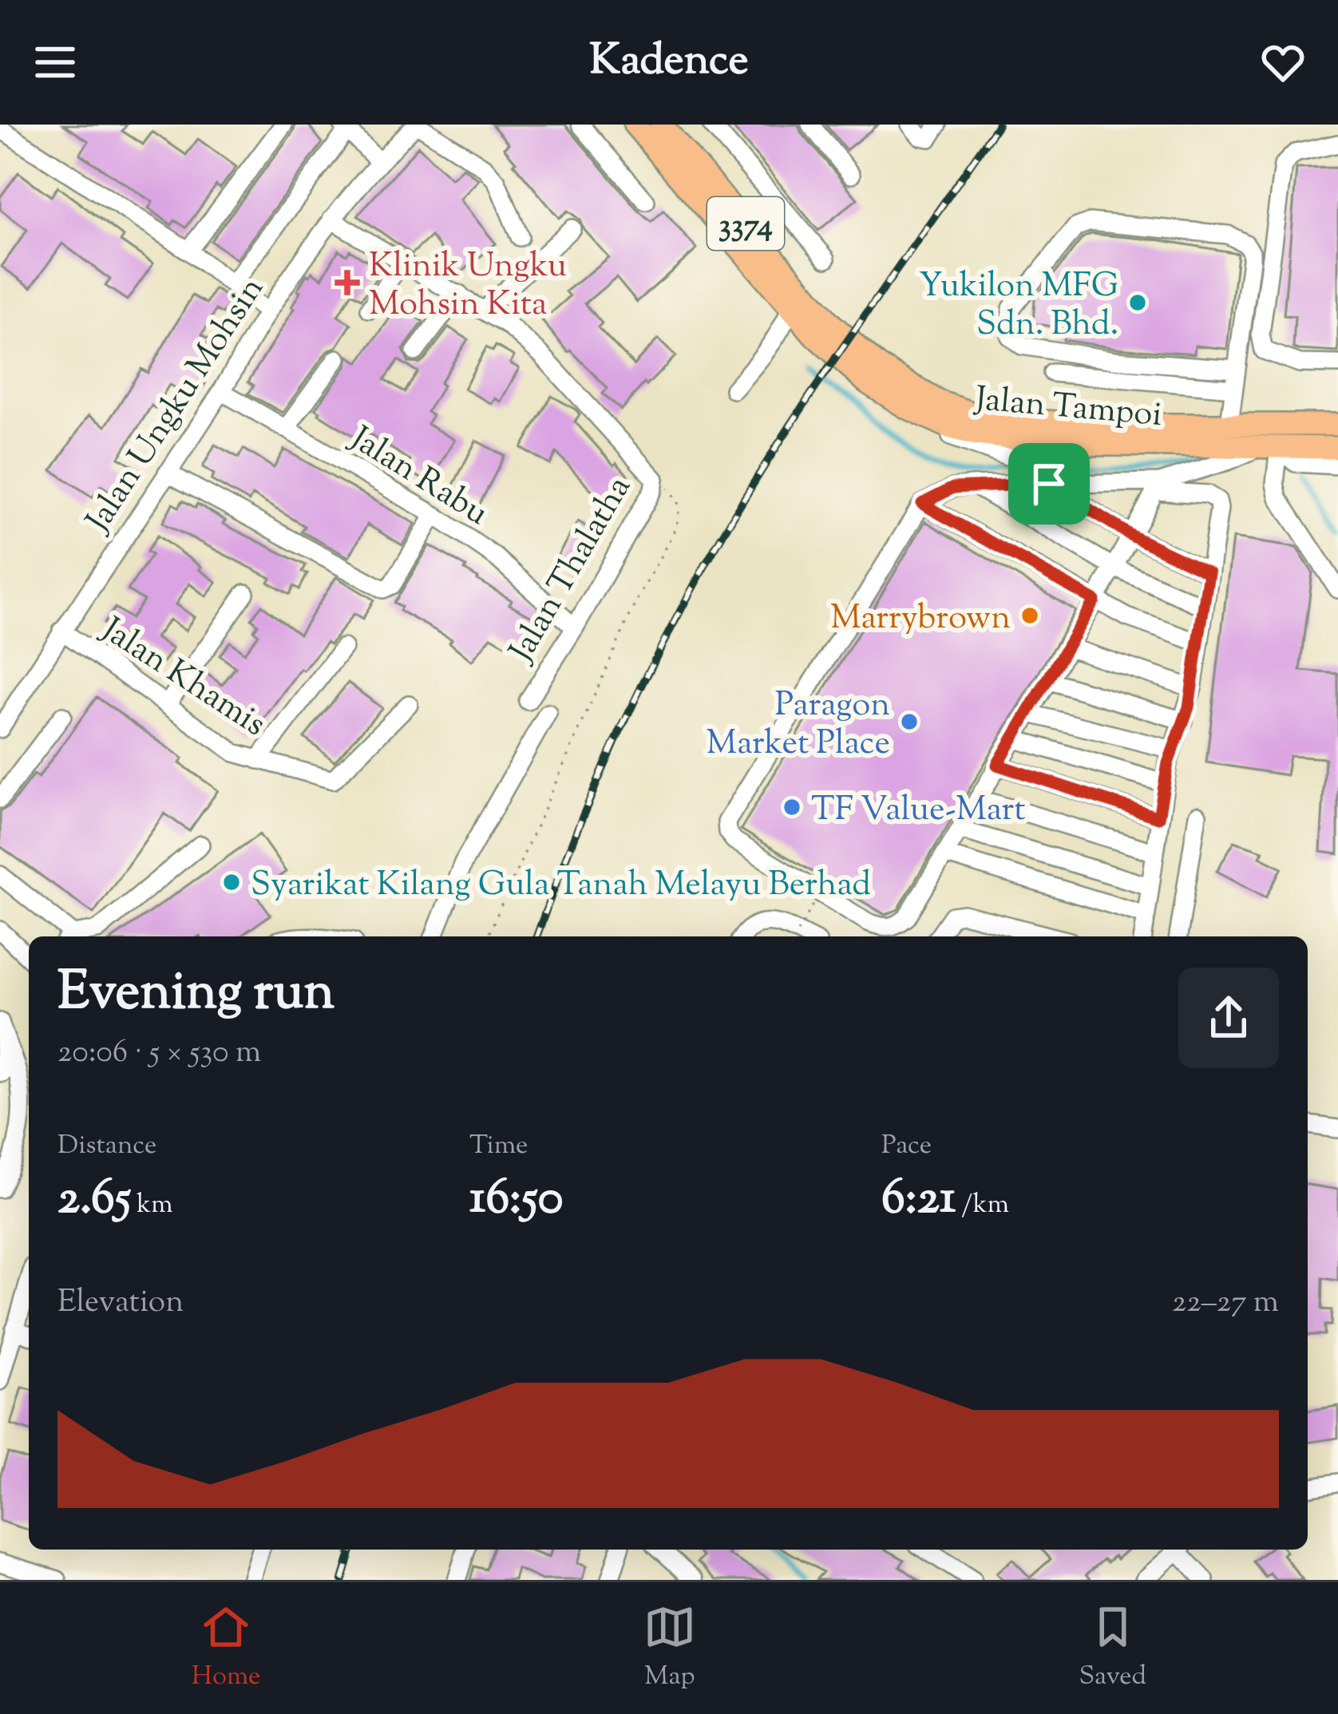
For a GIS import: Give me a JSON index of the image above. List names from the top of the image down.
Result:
{
  "streets": {
    "main road": ["3374", "Jalan Tampoi"],
    "street": [
      "Jalan Ungku Mohsin",
      "Jalan Rabu",
      "Jalan Thalatha",
      "Jalan Khamis"
    ]
  },
  "crossings": [
    ["Jalan Ungku Mohsin", "Jalan Rabu"],
    ["Jalan Ungku Mohsin", "Jalan Thalatha"],
    ["Jalan Ungku Mohsin", "Jalan Khamis"],
    ["Jalan Rabu", "Jalan Thalatha"]
  ],
  "places": {
    "health": ["Klinik Ungku Mohsin Kita"],
    "other": [
      "Yukilon MFG Sdn. Bhd.",
      "Marrybrown",
      "Paragon Market Place",
      "TF Value-Mart",
      "Syarikat Kilang Gula Tanah Melayu Berhad"
    ]
  },
  "page": {
    "header": "Kadence",
    "heading": ["Evening run", "20:06 · 5 × 530 m"],
    "stats": [
      ["Distance", "2.65 km"],
      ["Time", "16:50"],
      ["Pace", "6:21 /km"]
    ],
    "chart": ["Elevation", "22–27 m"],
    "tabs": ["Home", "Map", "Saved"]
  }
}
